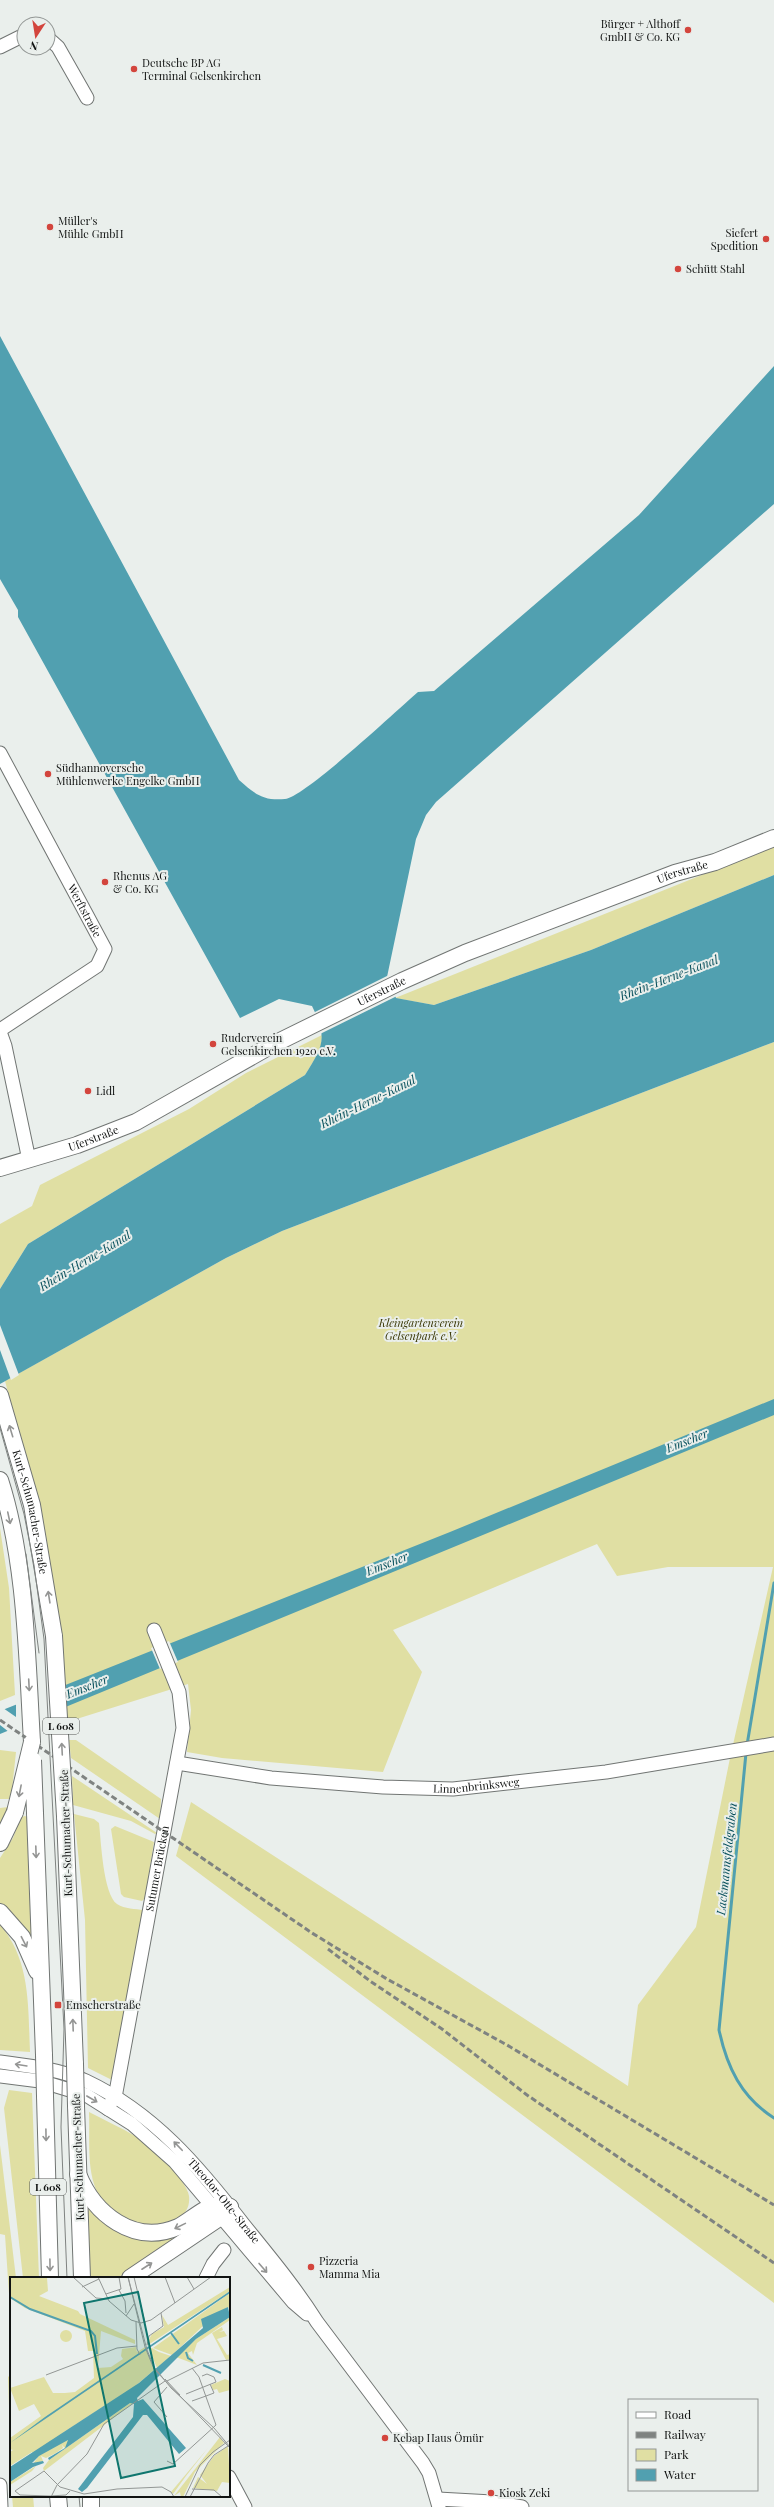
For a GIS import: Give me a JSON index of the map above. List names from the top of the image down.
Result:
{
  "streets": {
    "main road": ["Uferstraße", "Kurt-Schumacher-Straße", "L 608"],
    "street": [
      "Werftstraße",
      "Linnenbrinksweg",
      "Sutumer Brücken",
      "Theodor-Otte-Straße"
    ]
  },
  "crossings": [
    ["Uferstraße", "Werftstraße"],
    ["Kurt-Schumacher-Straße", "L 608"],
    ["L 608", "Theodor-Otte-Straße"],
    ["Linnenbrinksweg", "Sutumer Brücken"],
    ["Sutumer Brücken", "Theodor-Otte-Straße"]
  ],
  "water": ["Rhein-Herne-Kanal", "Emscher", "Lackmannsfeldgraben"],
  "parks": ["Kleingartenverein Gelsenpark e.V."],
  "places": {
    "other": [
      "Bürger + Althoff GmbH & Co. KG",
      "Deutsche BP AG Terminal Gelsenkirchen",
      "Müller's Mühle GmbH",
      "Siefert Spedition",
      "Schütt Stahl",
      "Südhannoversche Mühlenwerke Engelke GmbH",
      "Rhenus AG & Co. KG",
      "Ruderverein Gelsenkirchen 1920 e.V.",
      "Lidl",
      "Pizzeria Mamma Mia",
      "Kebap Haus Ömür",
      "Kiosk Zeki"
    ],
    "transit": ["Emscherstraße"]
  },
  "legend": [
    "Road",
    "Railway",
    "Park",
    "Water"
  ],
  "north": "bottom"
}
